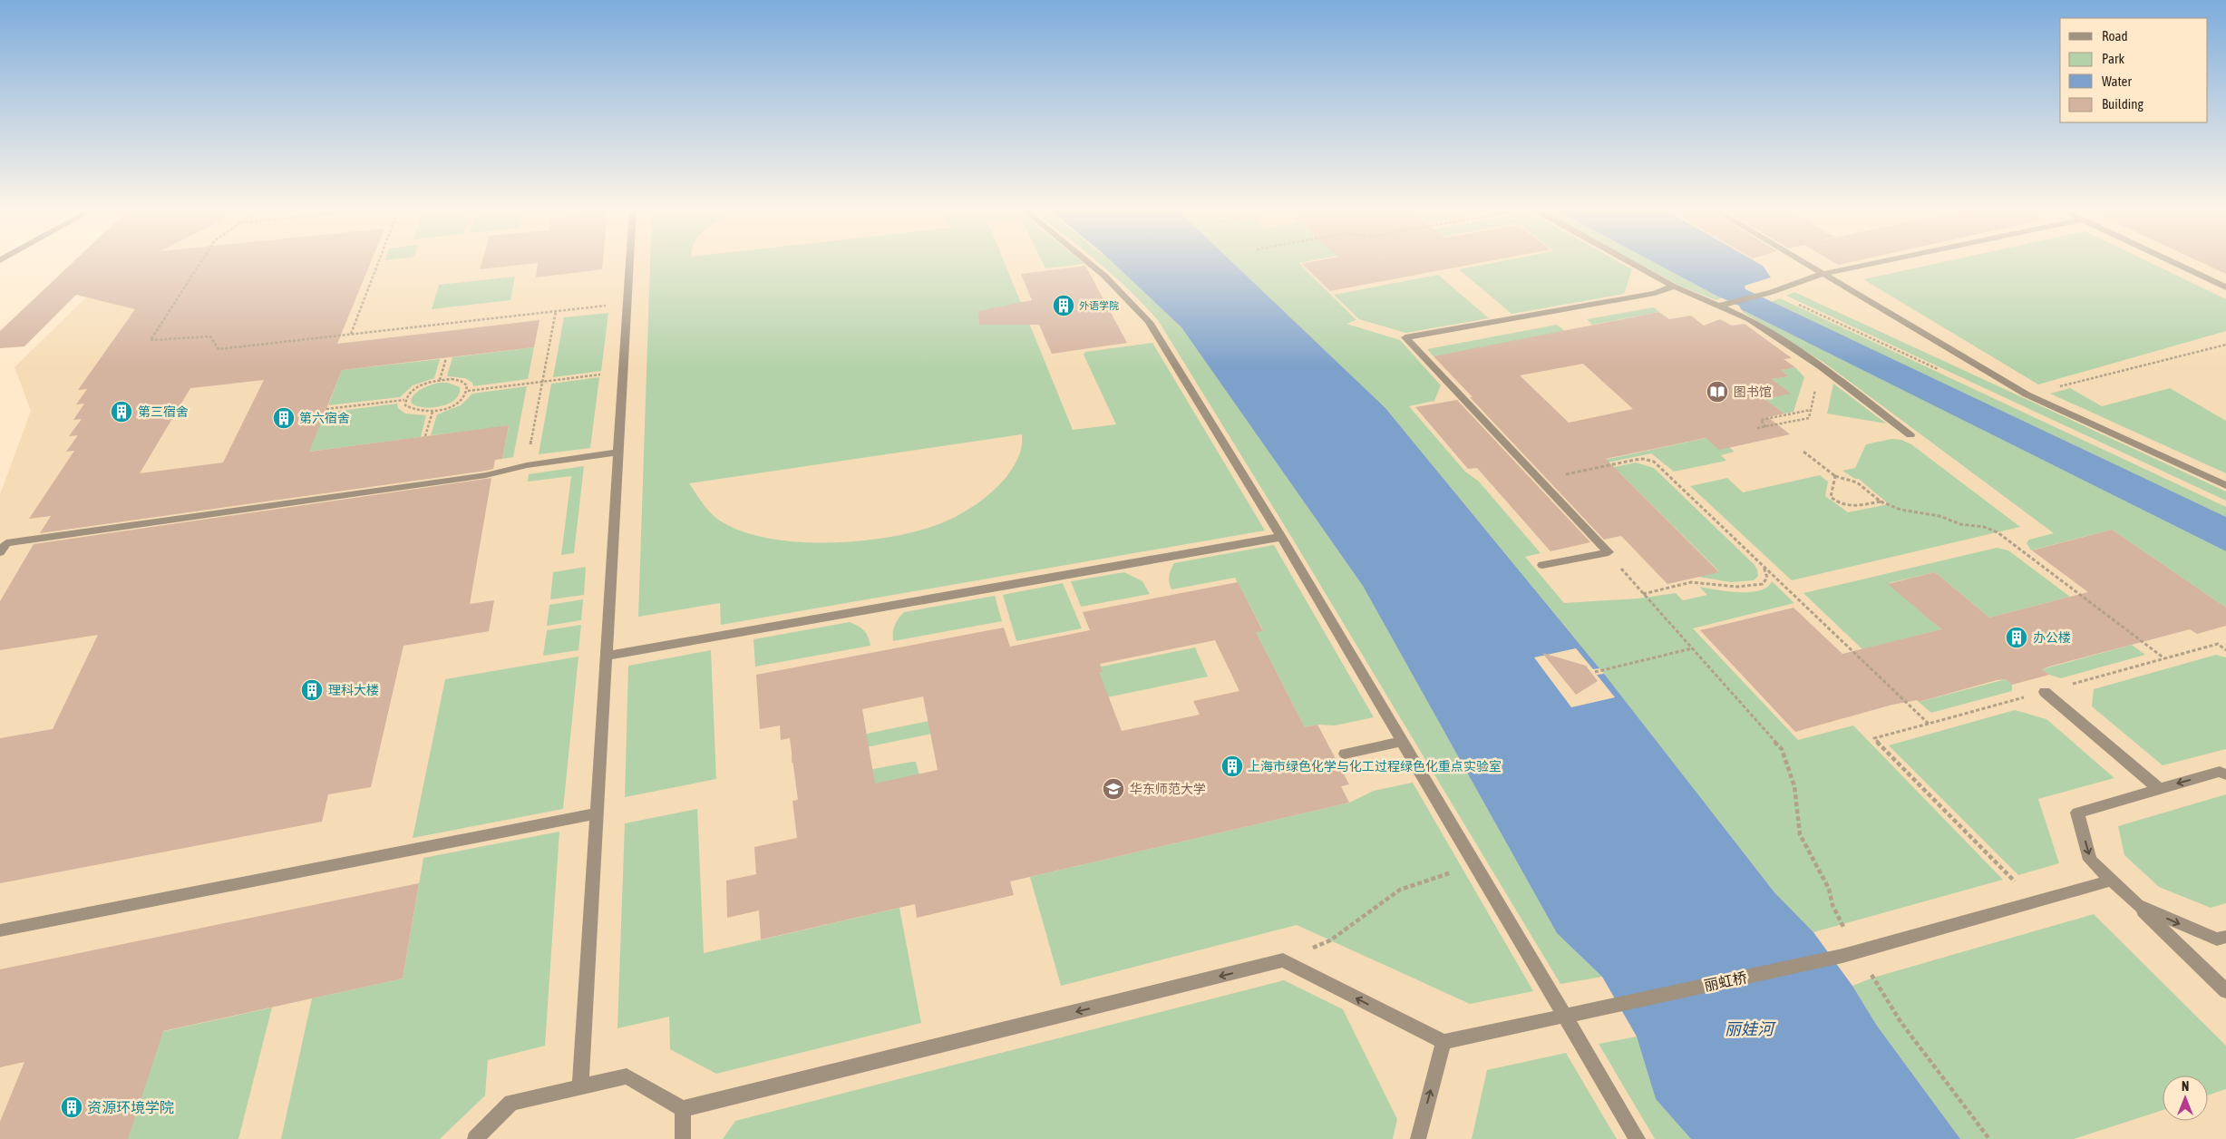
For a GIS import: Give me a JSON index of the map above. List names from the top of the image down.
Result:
{
  "streets": {
    "street": ["丽虹桥"]
  },
  "water": ["丽娃河"],
  "places": {
    "building": [
      "外语学院",
      "第三宿舍",
      "第六宿舍",
      "办公楼",
      "理科大楼",
      "上海市绿色化学与化工过程绿色化重点实验室",
      "资源环境学院"
    ],
    "library": ["图书馆"],
    "school or university": ["华东师范大学"]
  },
  "legend": [
    "Road",
    "Park",
    "Water",
    "Building"
  ],
  "north": "top"
}
